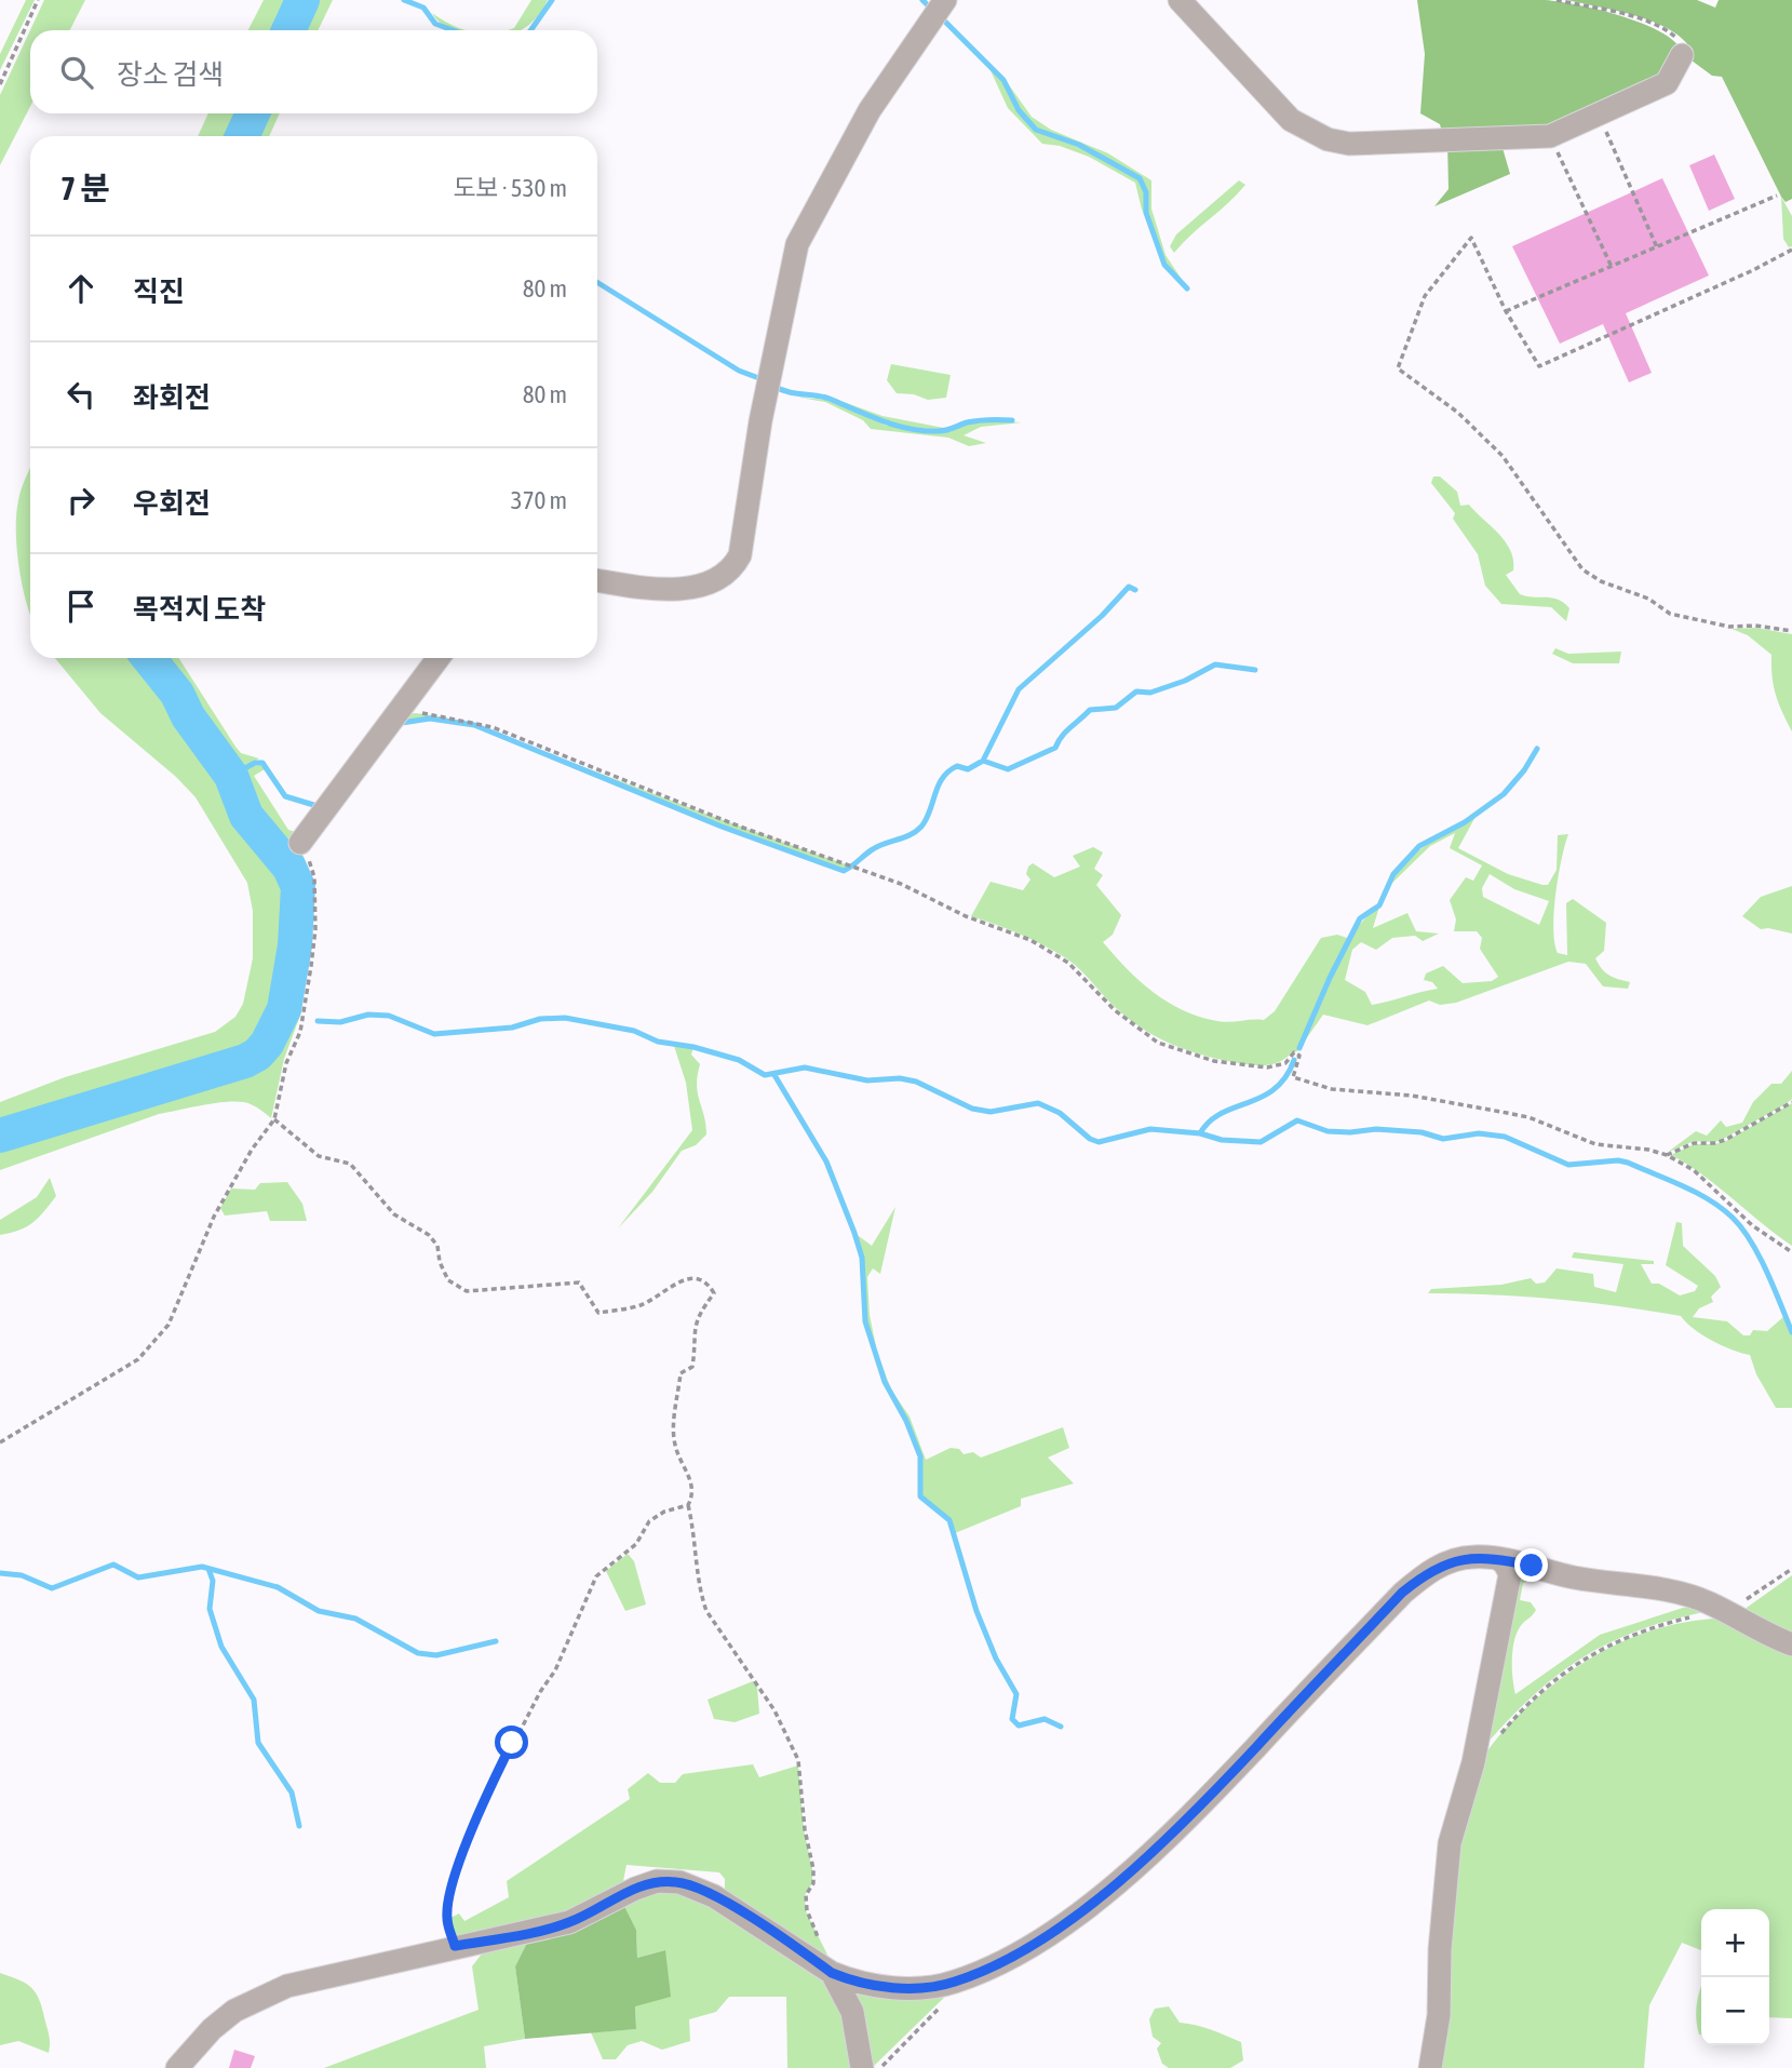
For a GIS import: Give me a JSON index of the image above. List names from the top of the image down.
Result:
{
  "page": {
    "search": "장소 검색",
    "heading": ["7 분", "도보 · 530 m"],
    "list": [
      ["직진", "80 m"],
      ["좌회전", "80 m"],
      ["우회전", "370 m"],
      "목적지 도착"
    ],
    "map_buttons": ["+", "−"]
  }
}
